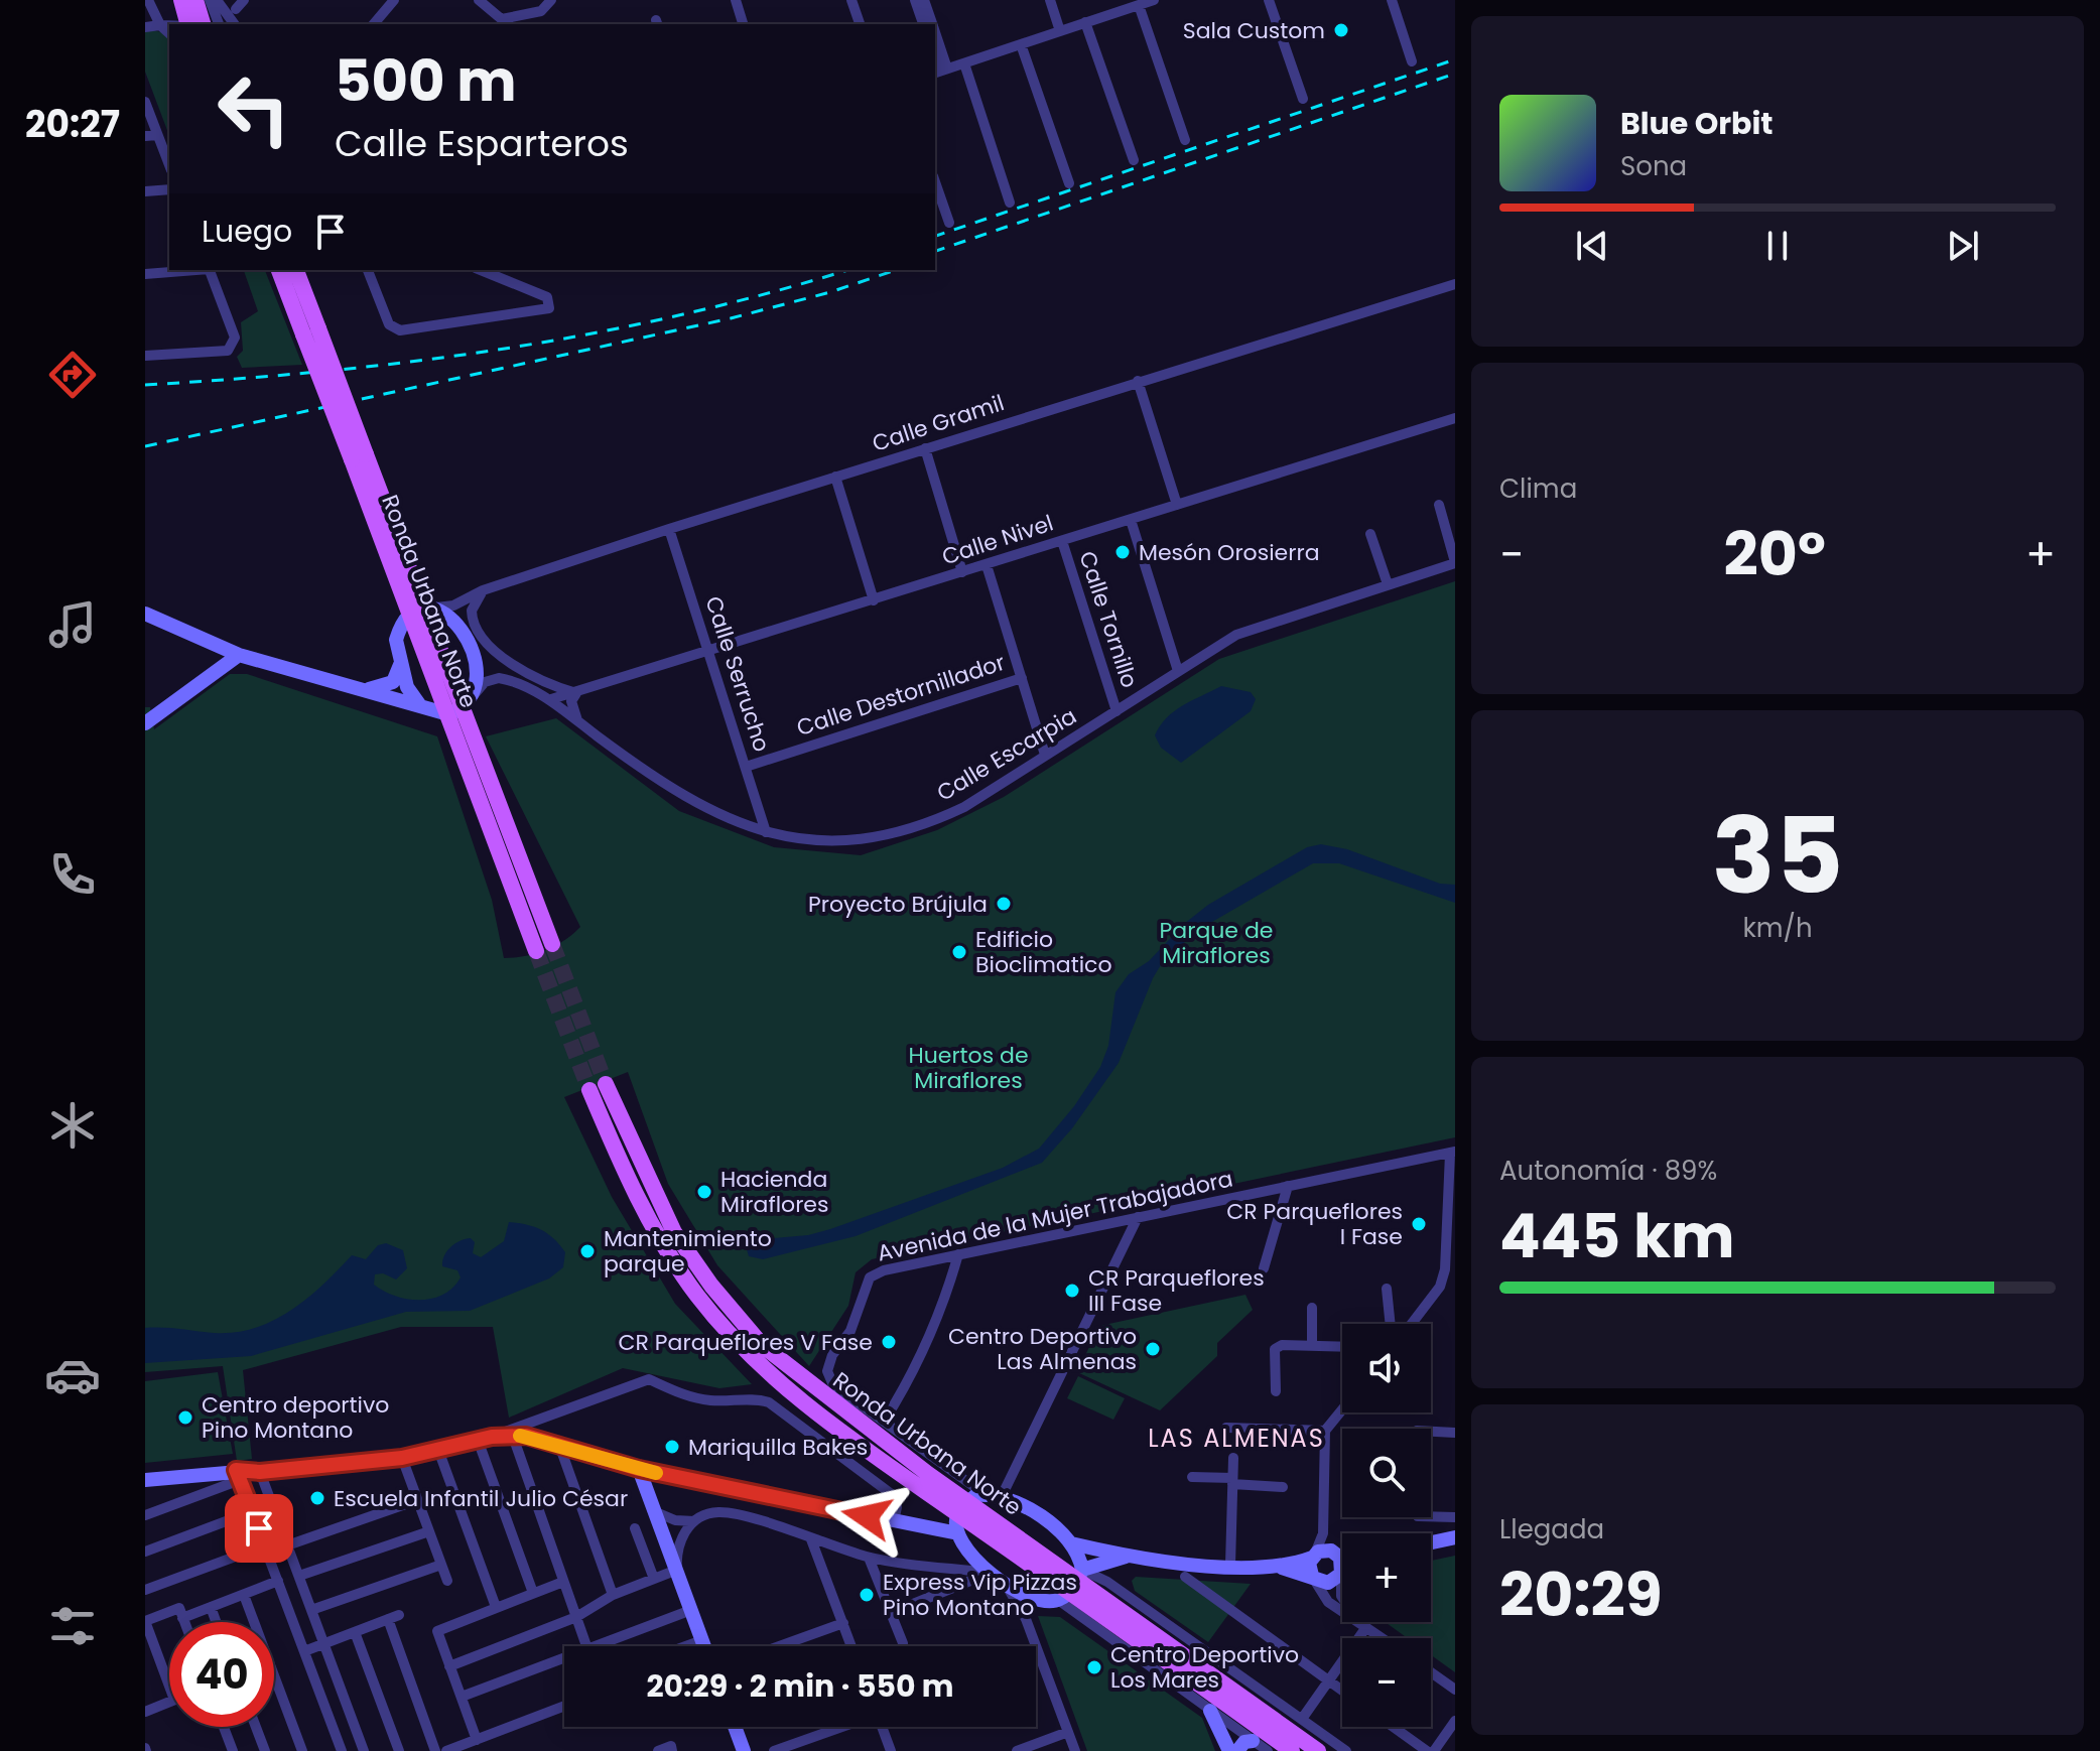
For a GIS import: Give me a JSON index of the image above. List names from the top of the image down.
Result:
{
  "streets": {
    "main road": ["Ronda Urbana Norte"],
    "street": [
      "Calle Gramil",
      "Calle Nivel",
      "Calle Tornillo",
      "Calle Serrucho",
      "Calle Destornillador",
      "Calle Escarpia",
      "Avenida de la Mujer Trabajadora"
    ]
  },
  "crossings": [
    ["Calle Gramil", "Ronda Urbana Norte"],
    ["Calle Gramil", "Calle Serrucho"],
    ["Calle Nivel", "Calle Tornillo"],
    ["Calle Nivel", "Calle Serrucho"],
    ["Calle Nivel", "Calle Escarpia"],
    ["Ronda Urbana Norte", "Calle Escarpia"],
    ["Calle Tornillo", "Calle Escarpia"],
    ["Calle Serrucho", "Calle Destornillador"],
    ["Calle Serrucho", "Calle Escarpia"]
  ],
  "districts": ["LAS ALMENAS"],
  "parks": ["Parque de Miraflores", "Huertos de Miraflores"],
  "places": [
    "Sala Custom",
    "Mesón Orosierra",
    "Proyecto Brújula",
    "Edificio Bioclimatico",
    "Hacienda Miraflores",
    "CR Parqueflores I Fase",
    "Mantenimiento parque",
    "CR Parqueflores III Fase",
    "CR Parqueflores V Fase",
    "Centro Deportivo Las Almenas",
    "Centro deportivo Pino Montano",
    "Mariquilla Bakes",
    "Escuela Infantil Julio César",
    "Express Vip Pizzas Pino Montano",
    "Centro Deportivo Los Mares"
  ],
  "page": {
    "tabs": "20:27",
    "turn": ["500 m", "Calle Esparteros"],
    "song": ["Blue Orbit", "Sona"],
    "then": "Luego",
    "tile": [
      "Clima",
      ["35", "km/h"],
      ["Autonomía · 89%", "445 km"],
      ["Llegada", "20:29"]
    ],
    "heat": ["−", "20°", "+"],
    "map_buttons": ["+", "−"],
    "limit": "40",
    "trip": "20:29 · 2 min · 550 m"
  }
}
